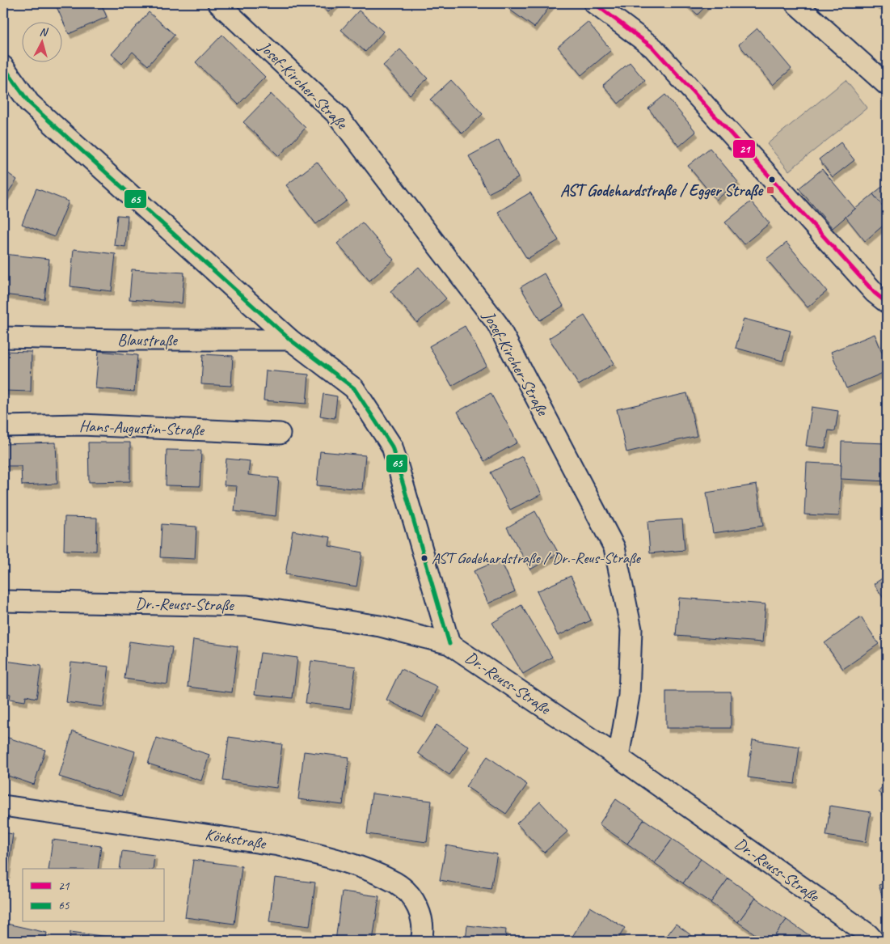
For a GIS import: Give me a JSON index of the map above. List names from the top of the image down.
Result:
{
  "streets": {
    "street": [
      "Josef-Kircher-Straße",
      "Blaustraße",
      "Hans-Augustin-Straße",
      "Dr.-Reuss-Straße",
      "Köckstraße"
    ]
  },
  "crossings": [
    ["Josef-Kircher-Straße", "Dr.-Reuss-Straße"]
  ],
  "places": {
    "transit": ["AST Godehardstraße / Egger Straße"],
    "other": ["AST Godehardstraße / Dr.-Reus-Straße"]
  },
  "lines": ["transit line 21", "transit line 65"],
  "legend": ["21", "65"],
  "north": "top"
}
